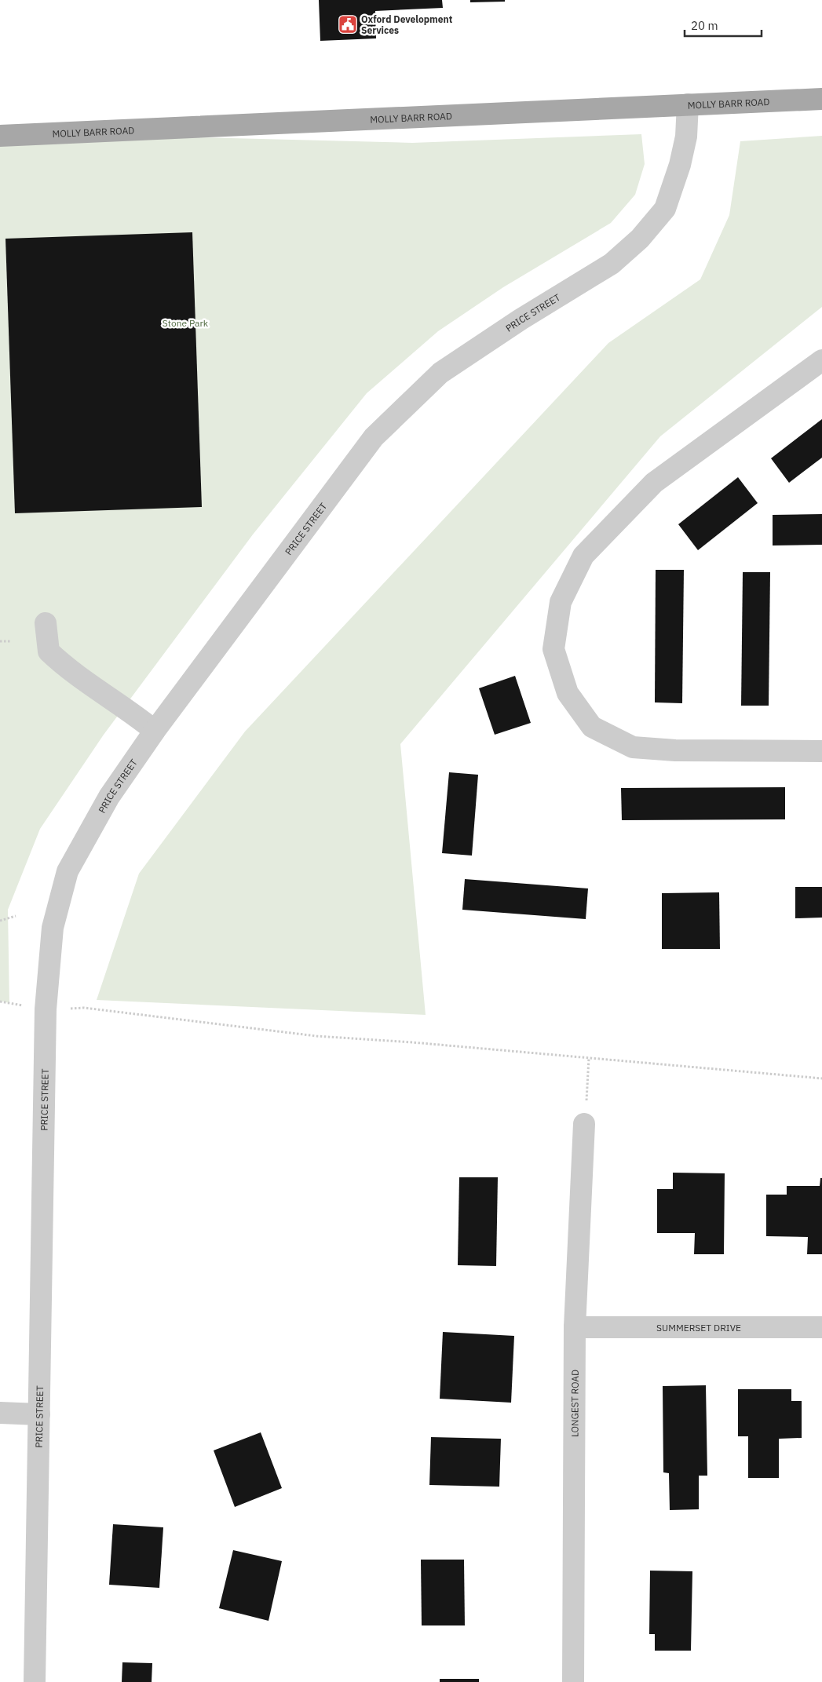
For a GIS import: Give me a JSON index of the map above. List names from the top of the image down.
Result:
{
  "streets": {
    "main road": ["MOLLY BARR ROAD"],
    "street": ["PRICE STREET", "SUMMERSET DRIVE", "LONGEST ROAD"]
  },
  "crossings": [
    ["MOLLY BARR ROAD", "PRICE STREET"],
    ["SUMMERSET DRIVE", "LONGEST ROAD"]
  ],
  "parks": ["Stone Park"],
  "places": {
    "public building": ["Oxford Development Services"]
  },
  "scale_bar": "20 m"
}
